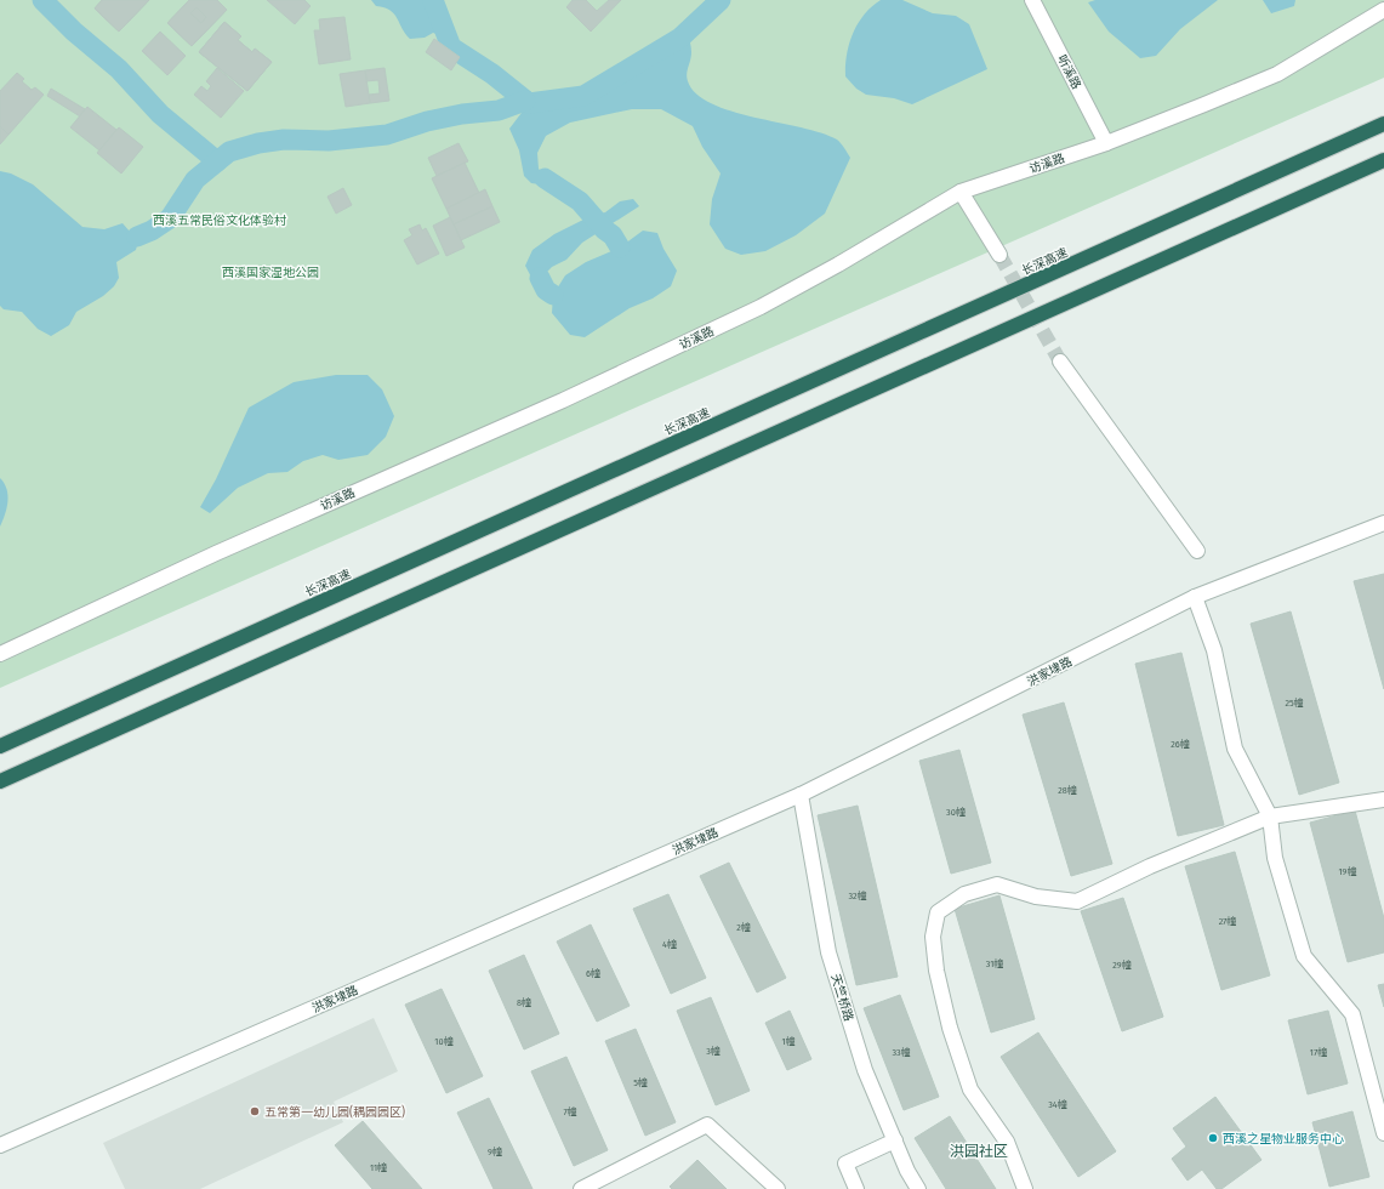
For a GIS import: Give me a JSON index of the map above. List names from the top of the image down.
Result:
{
  "streets": {
    "highway": ["长深高速"],
    "street": [
      "听溪路",
      "访溪路",
      "洪家埭路",
      "天竺桥路"
    ]
  },
  "crossings": [
    ["听溪路", "访溪路"],
    ["洪家埭路", "天竺桥路"]
  ],
  "districts": ["洪园社区"],
  "parks": ["西溪五常民俗文化体验村", "西溪国家湿地公园"],
  "places": ["五常第一幼儿园(耦园园区)", "西溪之星物业服务中心"],
  "house_numbers": [
    "25幢",
    "26幢",
    "28幢",
    "30幢",
    "19幢",
    "32幢",
    "27幢",
    "2幢",
    "4幢",
    "31幢",
    "29幢",
    "6幢",
    "8幢",
    "10幢",
    "1幢",
    "3幢",
    "33幢",
    "17幢",
    "5幢",
    "34幢",
    "7幢",
    "9幢",
    "11幢"
  ]
}
